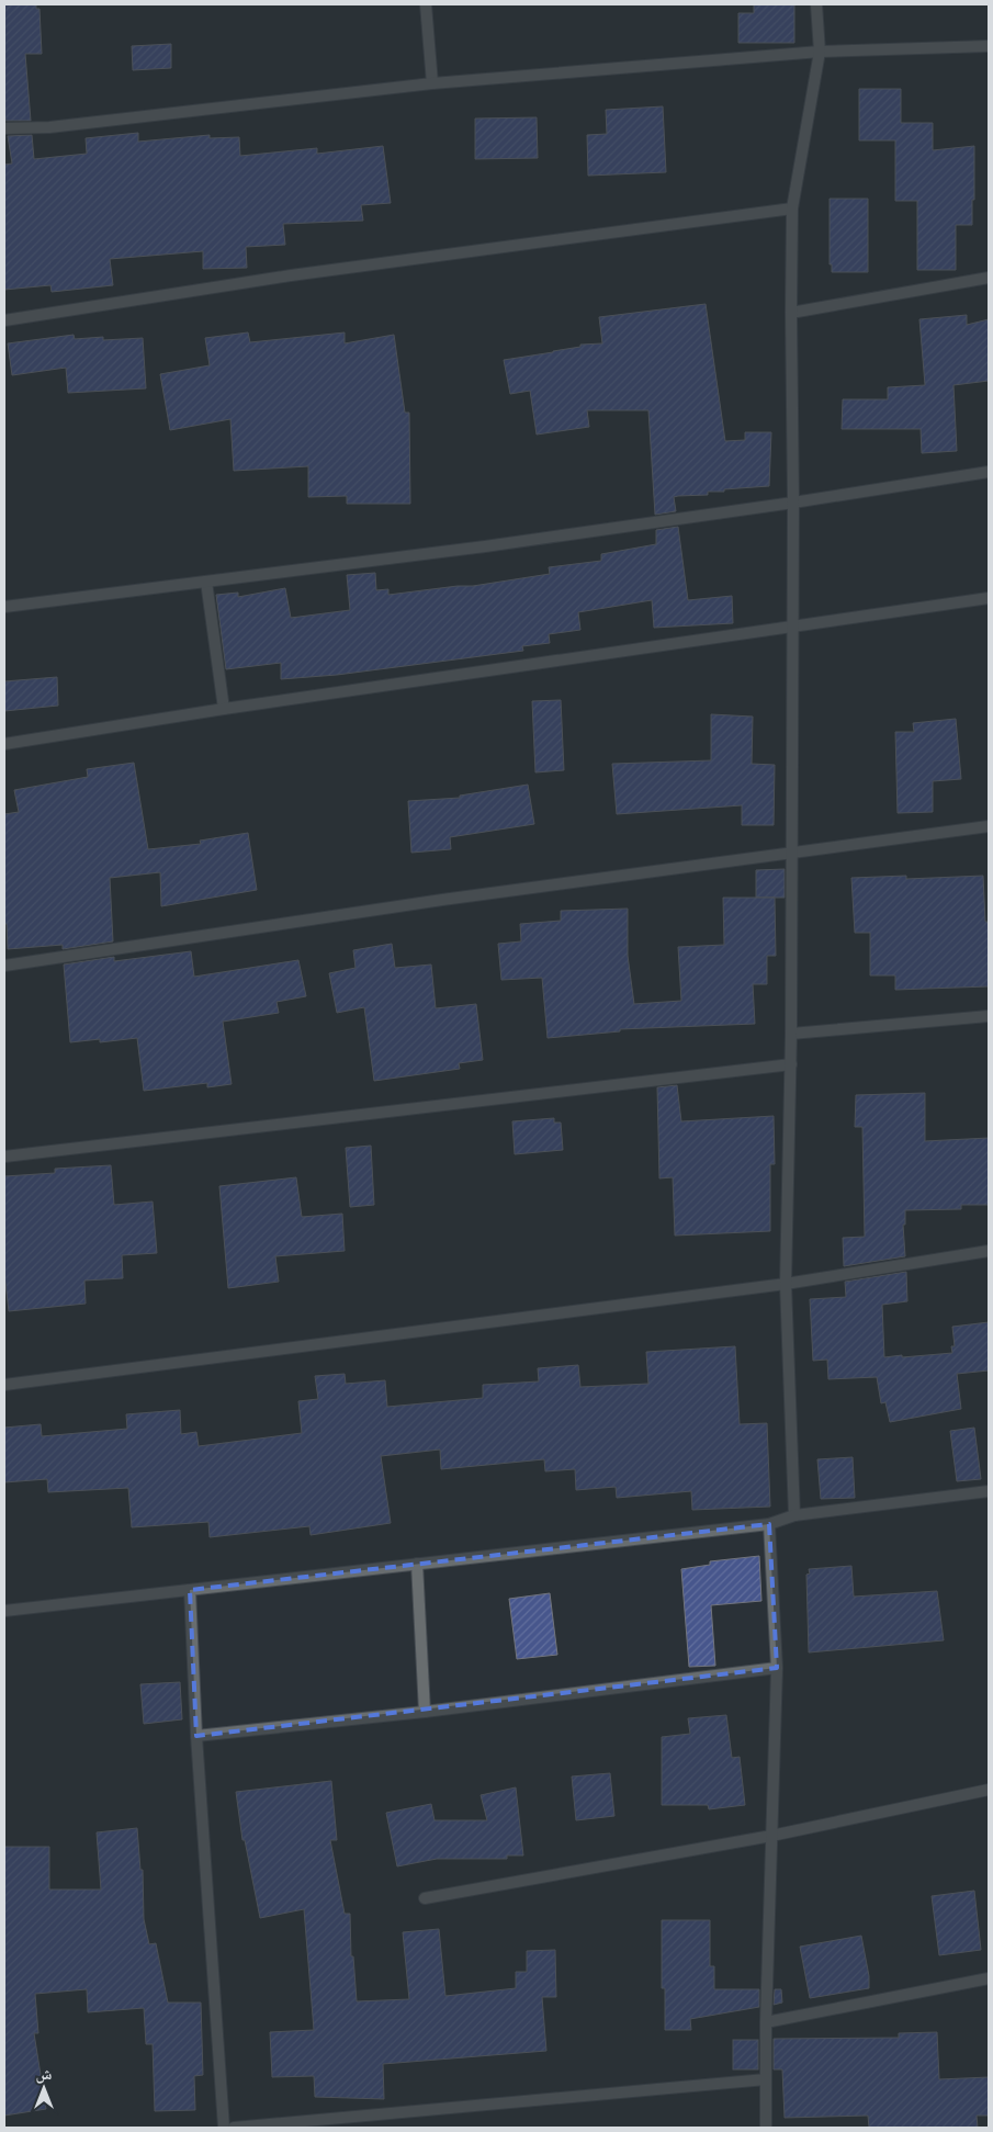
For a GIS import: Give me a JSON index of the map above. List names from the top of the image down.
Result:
{
  "north": "top"
}
